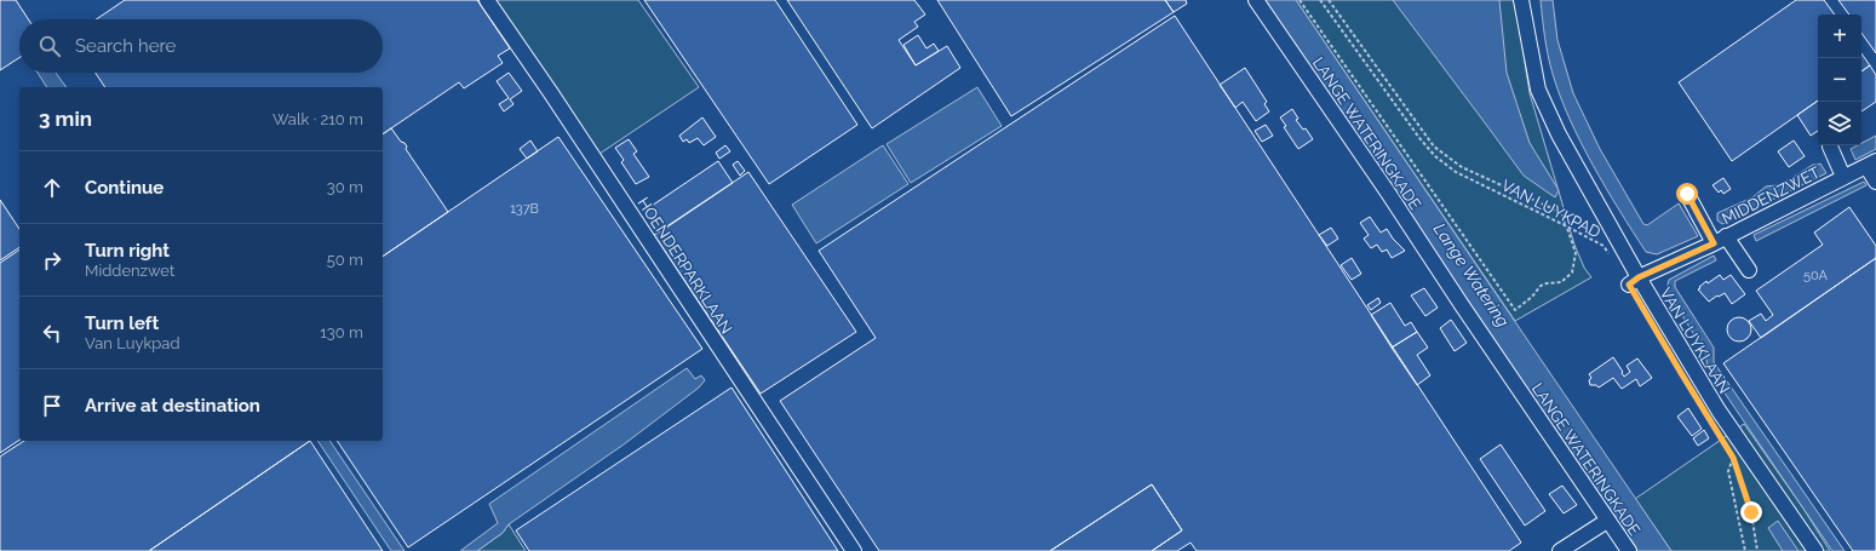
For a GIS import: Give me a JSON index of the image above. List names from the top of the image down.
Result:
{
  "streets": {
    "street": [
      "LANGE WATERINGKADE",
      "MIDDENZWET",
      "HOENDERPARKLAAN",
      "VAN LUYKLAAN"
    ],
    "path": ["VAN LUYKPAD"]
  },
  "crossings": [
    ["MIDDENZWET", "VAN LUYKLAAN"]
  ],
  "water": ["Lange Watering"],
  "house_numbers": ["137B", "50A"],
  "page": {
    "map_buttons": ["+", "−"],
    "search": "Search here",
    "heading": ["3 min", "Walk · 210 m"],
    "list": [
      ["Continue", "30 m"],
      ["Turn right", "Middenzwet", "50 m"],
      ["Turn left", "Van Luykpad", "130 m"],
      "Arrive at destination"
    ]
  }
}
